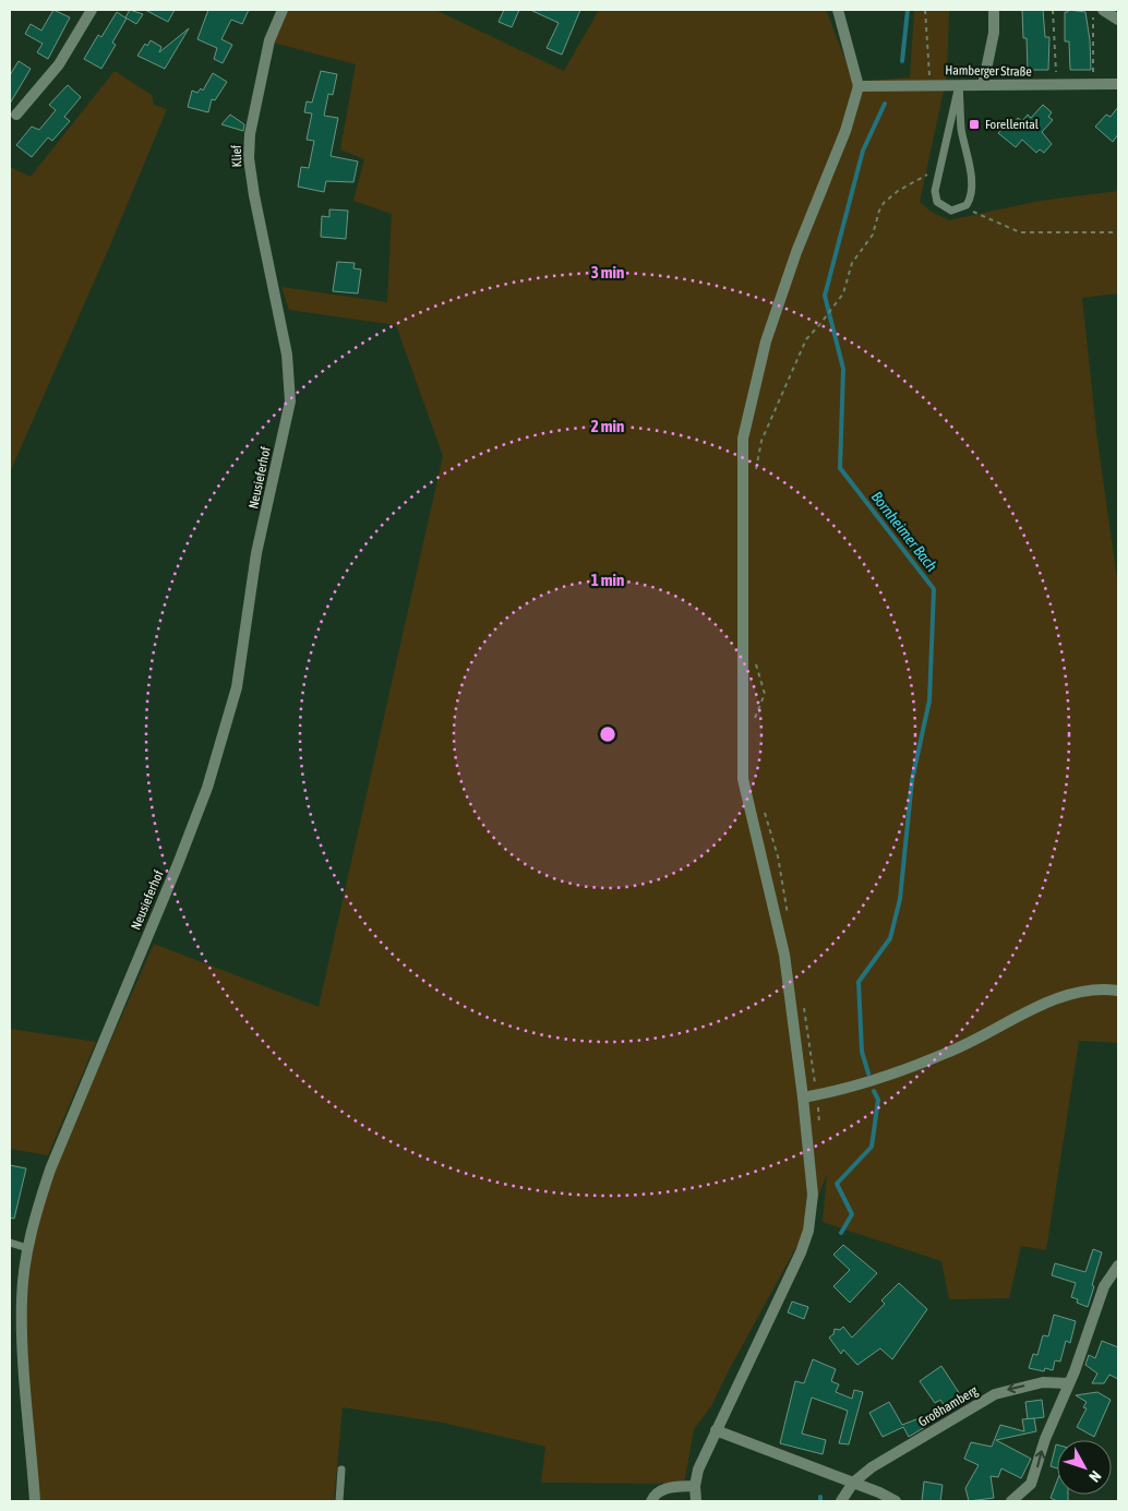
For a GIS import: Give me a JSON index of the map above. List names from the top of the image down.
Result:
{
  "streets": {
    "street": [
      "Hamberger Straße",
      "Klief",
      "Neusieferhof",
      "Großhamberg"
    ]
  },
  "crossings": [
    ["Klief", "Neusieferhof"]
  ],
  "one_way": ["Großhamberg"],
  "water": ["Bornheimer Bach"],
  "places": {
    "transit": ["Forellental"]
  },
  "north": "bottom right",
  "rings": ["3 min", "2 min", "1 min"]
}
